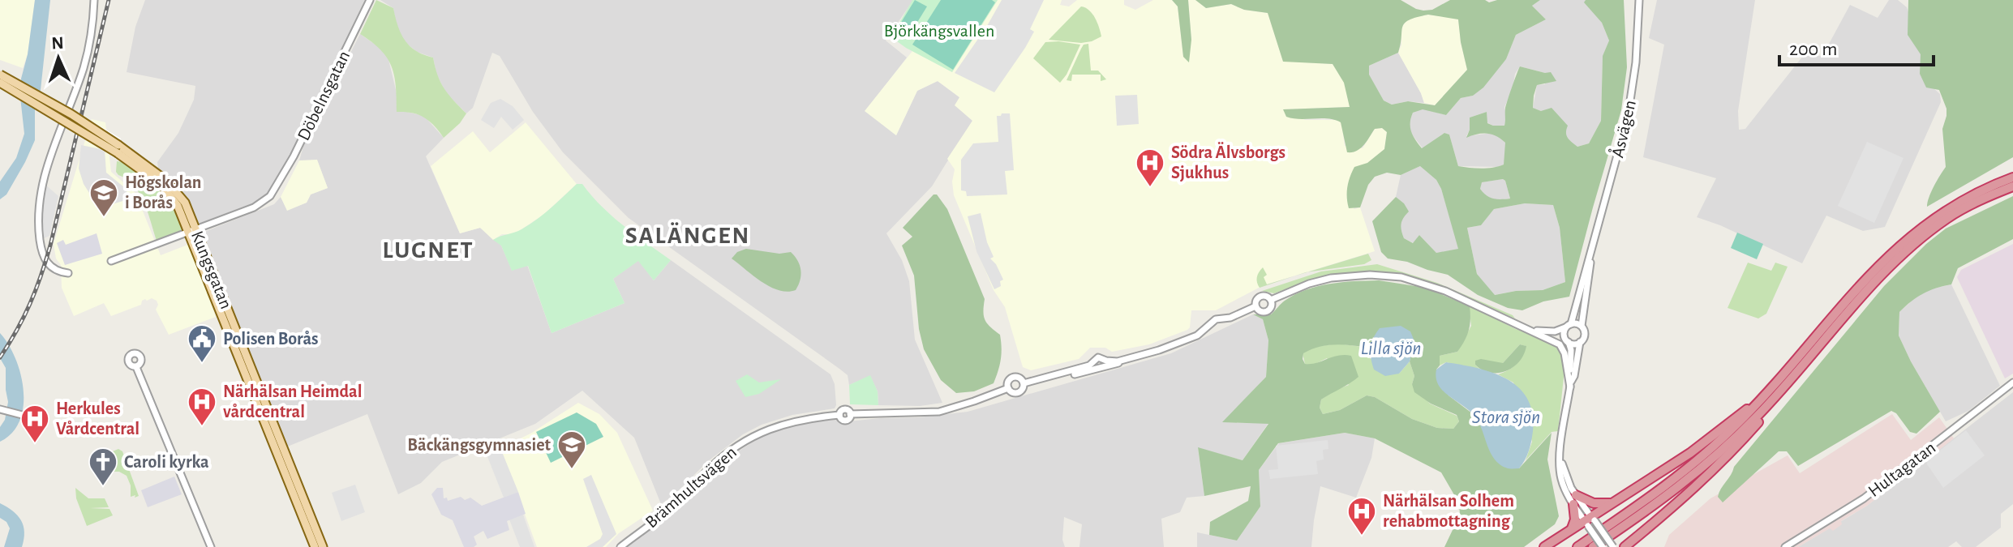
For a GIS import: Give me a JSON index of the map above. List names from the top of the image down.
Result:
{
  "streets": {
    "main road": ["Kungsgatan"],
    "street": [
      "Döbelnsgatan",
      "Åsvägen",
      "Hultagatan",
      "Brämhultsvägen"
    ]
  },
  "crossings": [
    ["Döbelnsgatan", "Kungsgatan"]
  ],
  "districts": ["SALÄNGEN", "LUGNET"],
  "water": ["Lilla sjön", "Stora sjön"],
  "parks": ["Björkängsvallen"],
  "places": {
    "hospital": [
      "Södra Älvsborgs Sjukhus",
      "Närhälsan Heimdal vårdcentral",
      "Herkules Vårdcentral",
      "Närhälsan Solhem rehabmottagning"
    ],
    "school or university": ["Högskolan i Borås", "Bäckängsgymnasiet"],
    "public building": ["Polisen Borås"],
    "church": ["Caroli kyrka"]
  },
  "scale_bar": "200 m",
  "north": "top"
}
